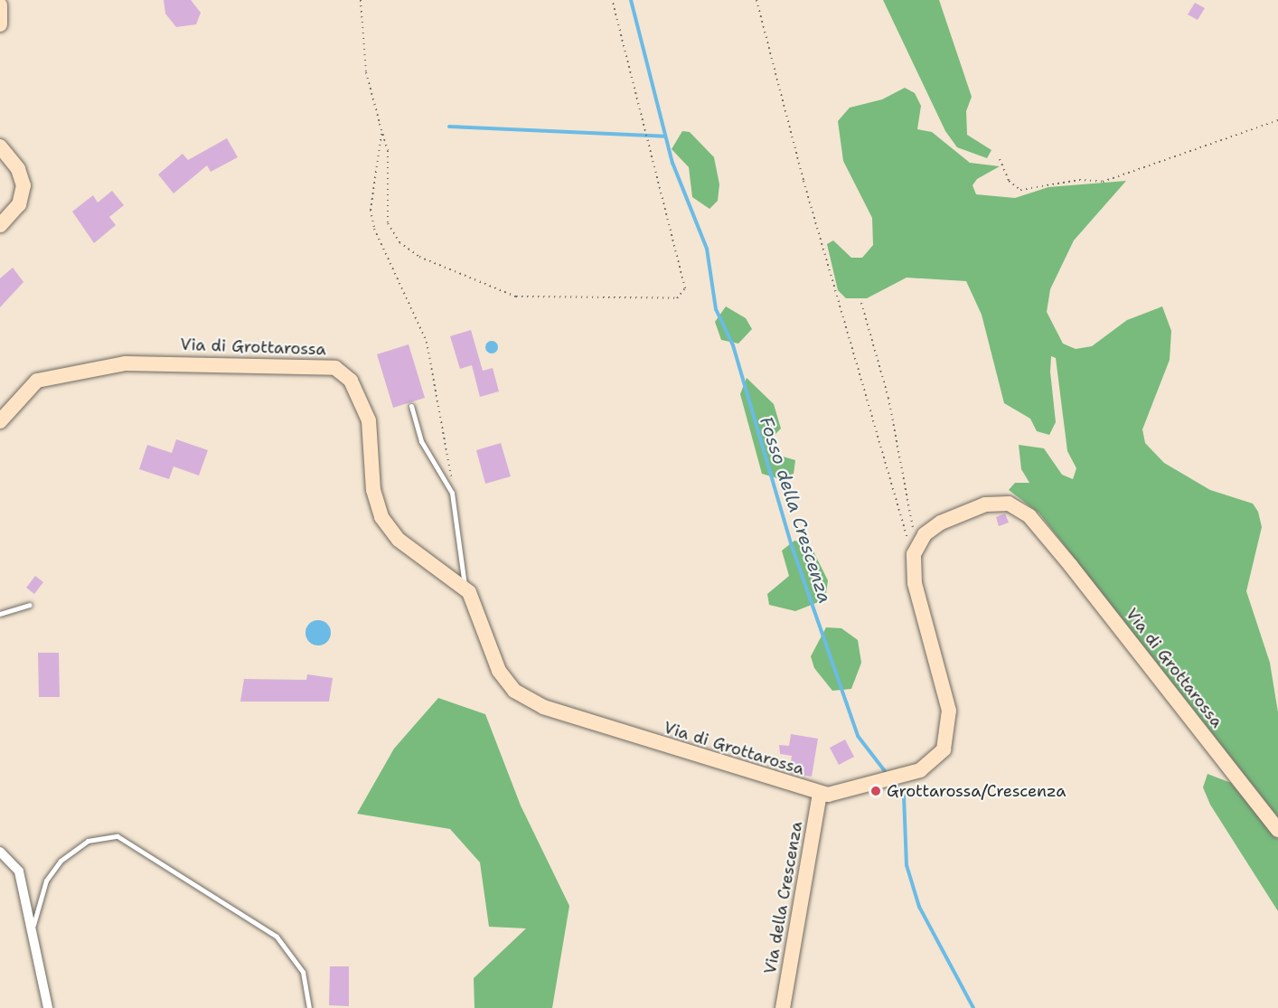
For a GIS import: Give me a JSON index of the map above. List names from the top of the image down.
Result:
{
  "streets": {
    "street": ["Via di Grottarossa", "Via della Crescenza"]
  },
  "crossings": [
    ["Via di Grottarossa", "Via della Crescenza"]
  ],
  "water": ["Fosso della Crescenza"],
  "places": ["Grottarossa/Crescenza"]
}
